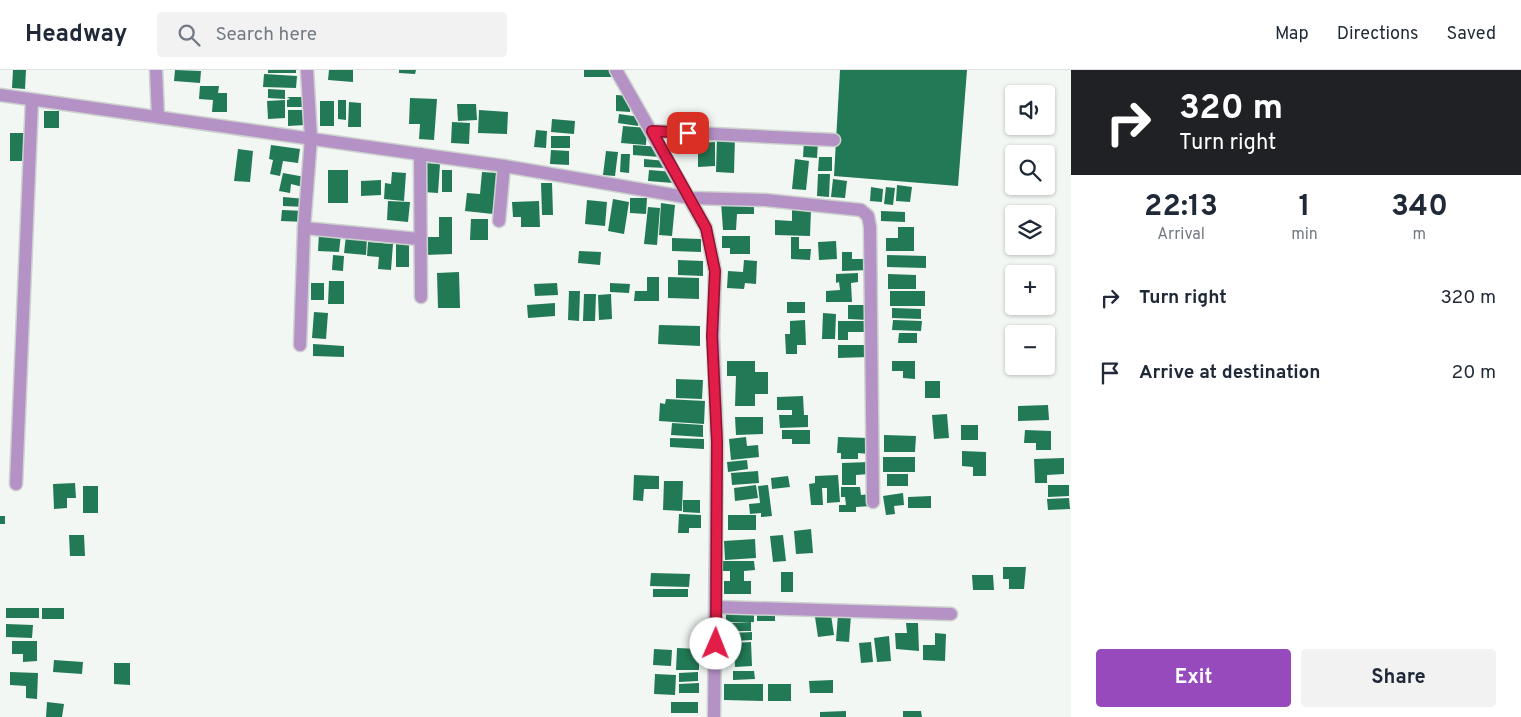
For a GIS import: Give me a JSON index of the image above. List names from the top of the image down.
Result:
{
  "page": {
    "header": "Headway",
    "search": "Search here",
    "nav": ["Map", "Directions", "Saved"],
    "turn": ["320 m", "Turn right"],
    "map_buttons": ["+", "−"],
    "eta": [
      "22:13",
      "Arrival",
      "1",
      "min",
      "340",
      "m"
    ],
    "list": [
      {
        "name": "Turn right",
        "value": "320 m"
      },
      {
        "name": "Arrive at destination",
        "value": "20 m"
      }
    ],
    "buttons": ["Exit", "Share"]
  }
}
